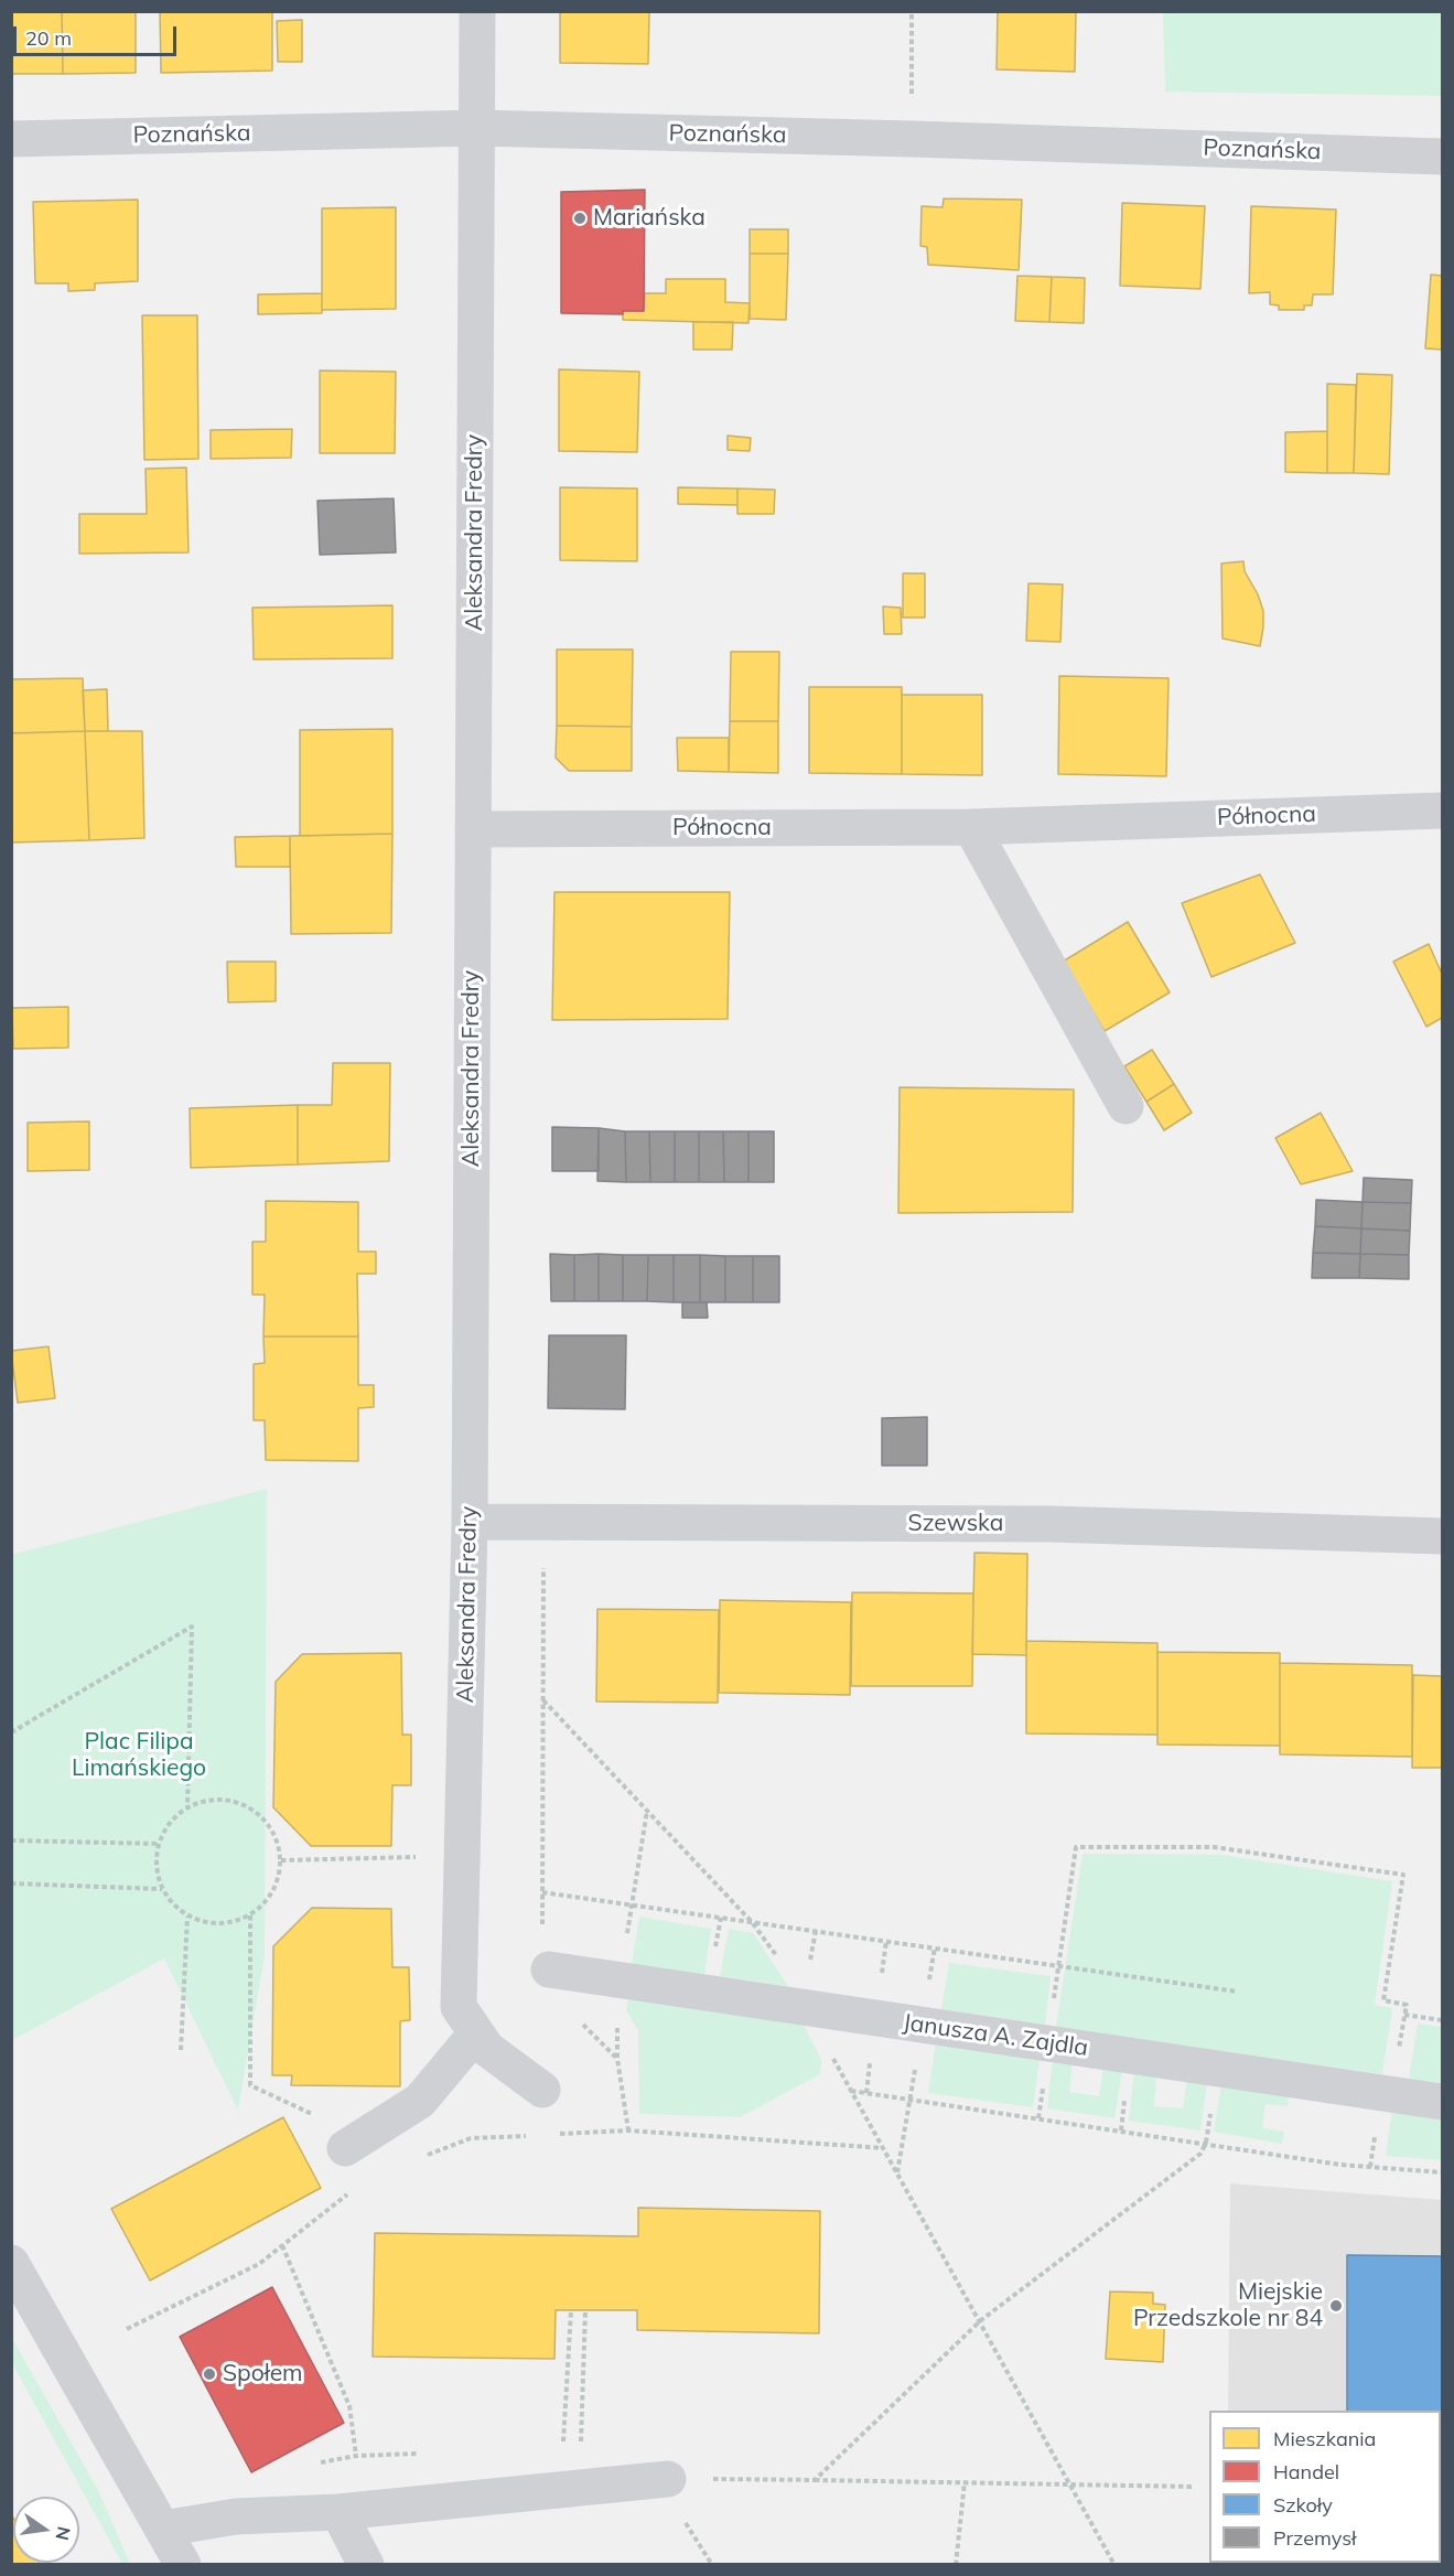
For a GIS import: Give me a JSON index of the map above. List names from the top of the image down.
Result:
{
  "streets": {
    "street": [
      "Poznańska",
      "Aleksandra Fredry",
      "Północna",
      "Szewska",
      "Janusza A. Zajdla"
    ]
  },
  "crossings": [
    ["Poznańska", "Aleksandra Fredry"],
    ["Aleksandra Fredry", "Północna"],
    ["Aleksandra Fredry", "Szewska"]
  ],
  "parks": ["Plac Filipa Limańskiego"],
  "places": ["Mariańska", "Miejskie Przedszkole nr 84", "Społem"],
  "legend": [
    "Mieszkania",
    "Handel",
    "Szkoły",
    "Przemysł"
  ],
  "scale_bar": "20 m",
  "north": "right"
}
